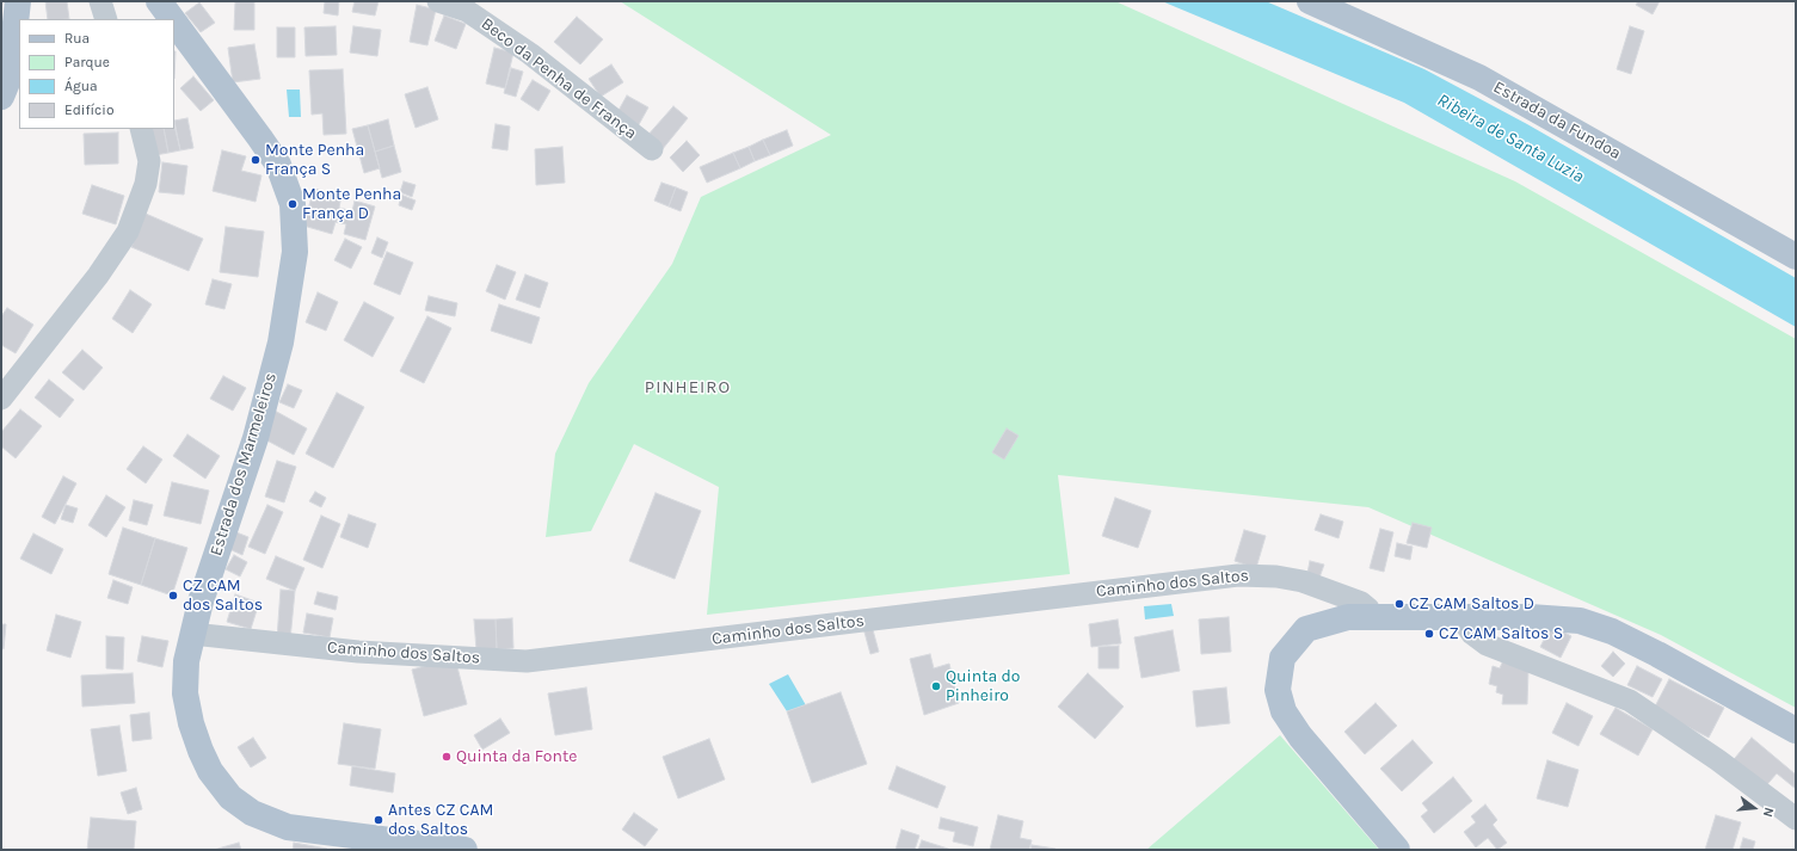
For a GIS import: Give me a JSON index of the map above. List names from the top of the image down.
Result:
{
  "streets": {
    "main road": ["Estrada da Fundoa", "Estrada dos Marmeleiros"],
    "street": ["Beco da Penha de França", "Caminho dos Saltos"]
  },
  "crossings": [
    ["Estrada dos Marmeleiros", "Caminho dos Saltos"]
  ],
  "districts": ["PINHEIRO"],
  "water": ["Ribeira de Santa Luzia"],
  "places": [
    "Monte Penha França S",
    "Monte Penha França D",
    "CZ CAM dos Saltos",
    "CZ CAM Saltos D",
    "CZ CAM Saltos S",
    "Quinta do Pinheiro",
    "Quinta da Fonte",
    "Antes CZ CAM dos Saltos"
  ],
  "legend": [
    "Rua",
    "Parque",
    "Água",
    "Edifício"
  ],
  "north": "right"
}
